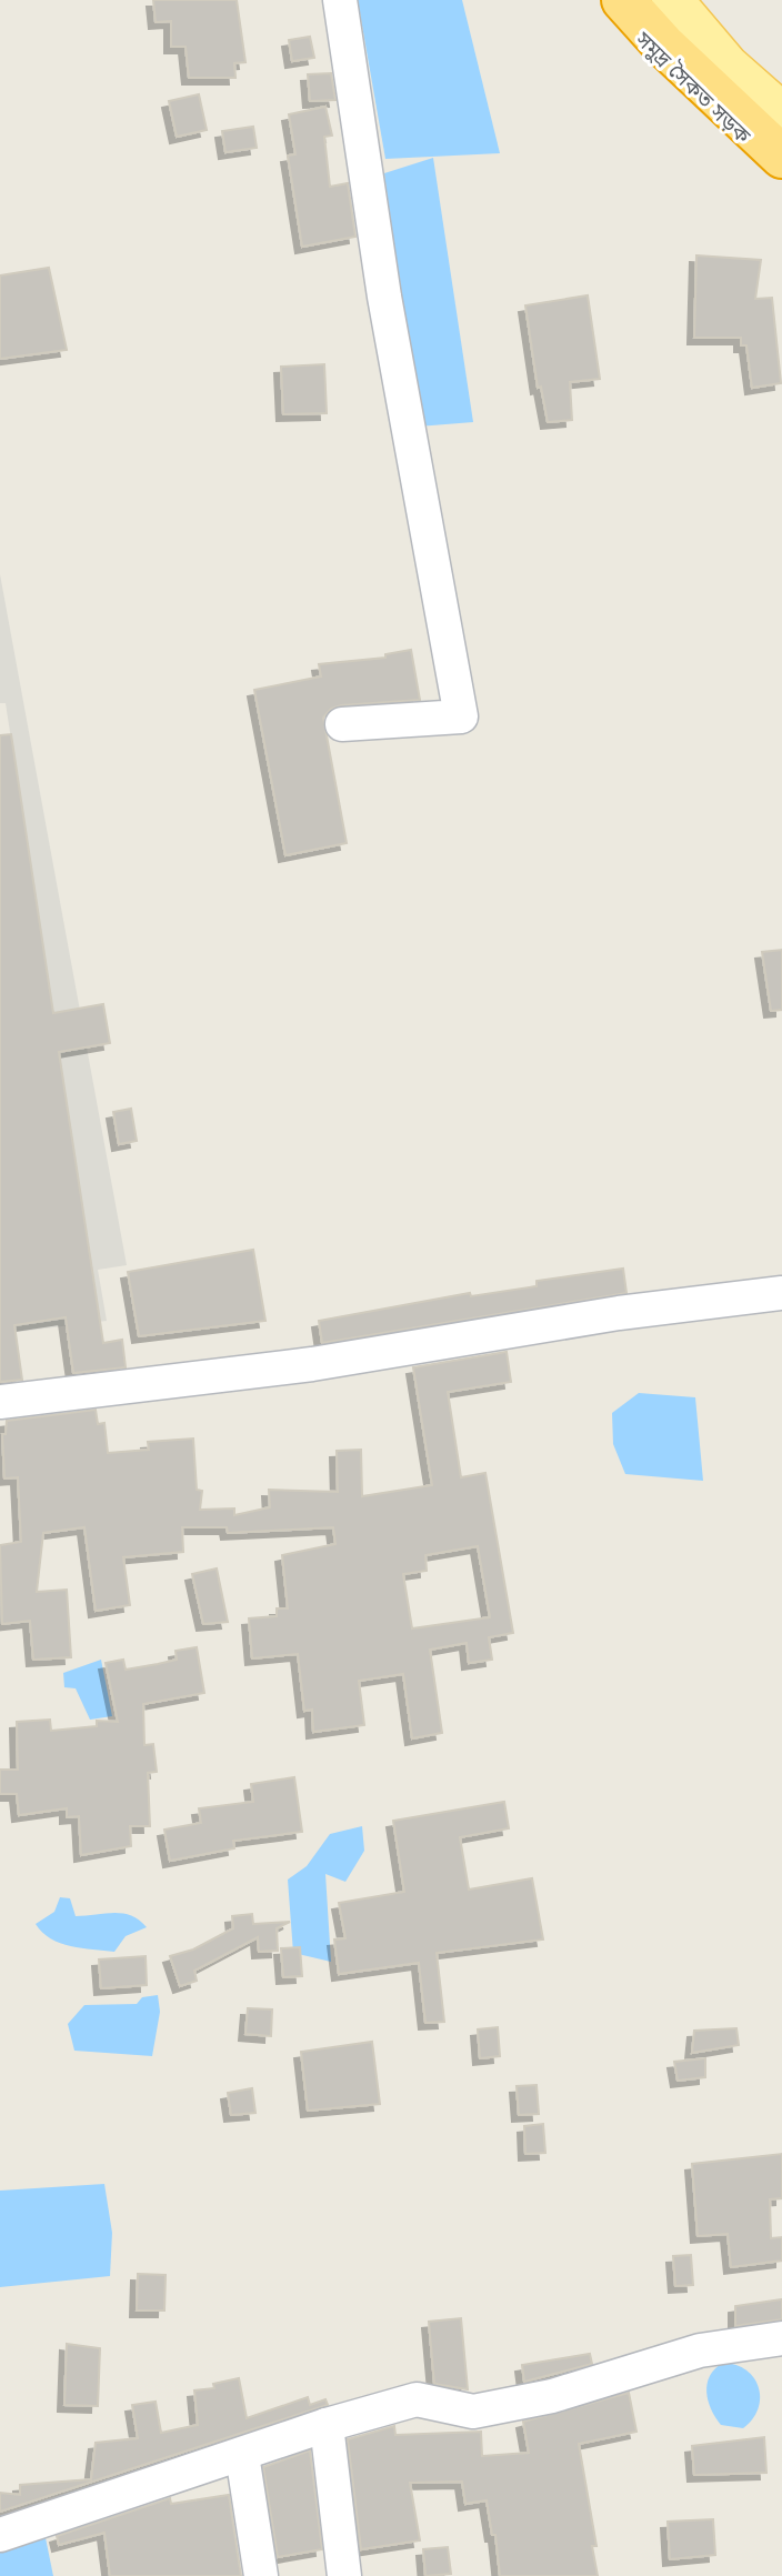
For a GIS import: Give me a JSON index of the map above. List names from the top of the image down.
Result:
{
  "streets": {
    "main road": ["সমুদ্র সৈকত সড়ক"]
  }
}
